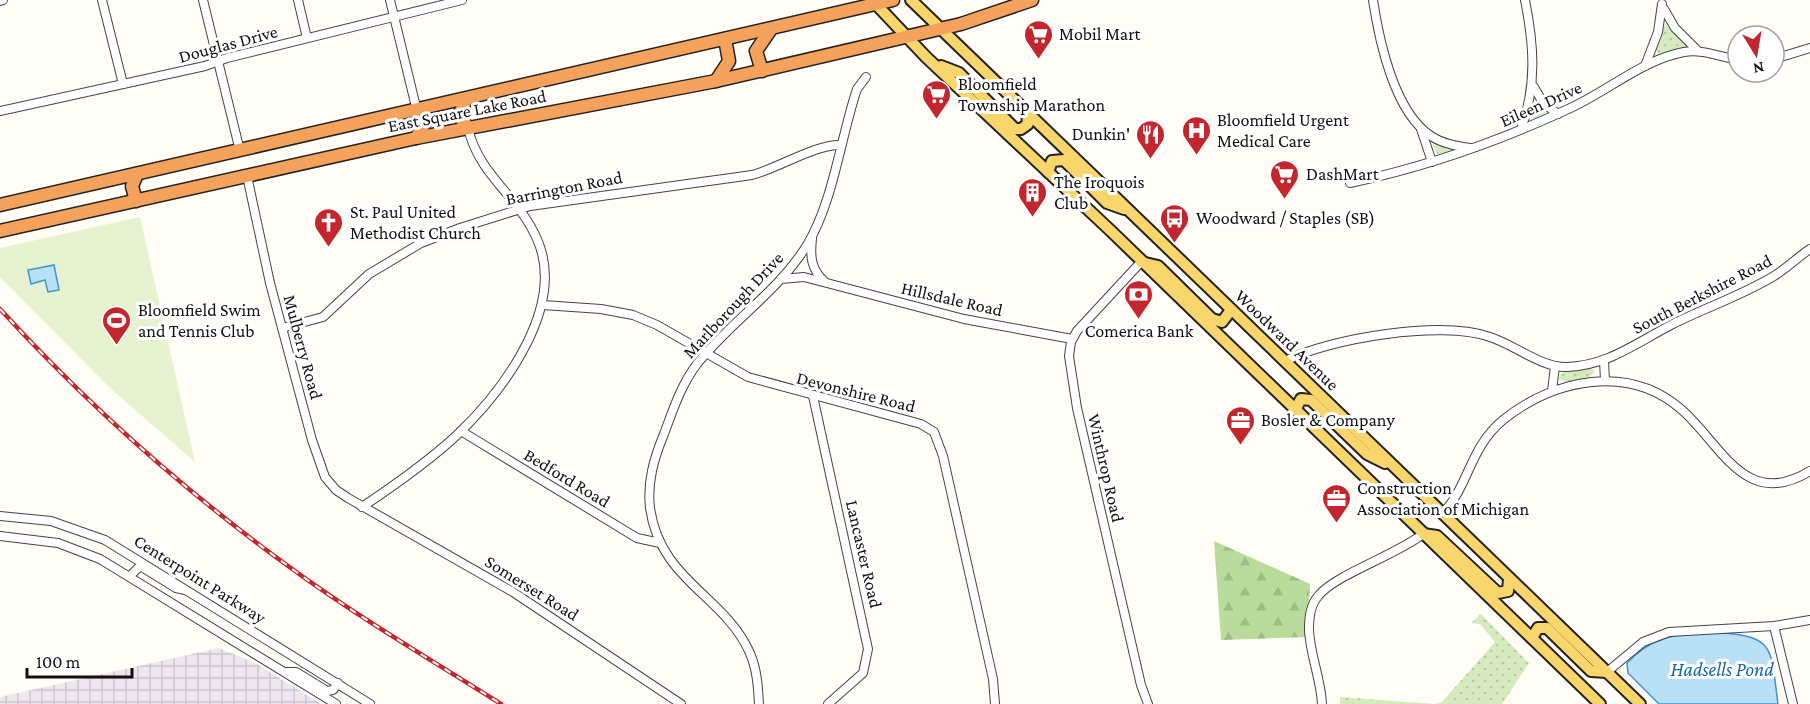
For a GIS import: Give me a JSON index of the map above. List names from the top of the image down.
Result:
{
  "streets": {
    "highway": ["East Square Lake Road"],
    "main road": ["Woodward Avenue"],
    "street": [
      "Douglas Drive",
      "Eileen Drive",
      "Barrington Road",
      "South Berkshire Road",
      "Hillsdale Road",
      "Marlborough Drive",
      "Mulberry Road",
      "Devonshire Road",
      "Winthrop Road",
      "Bedford Road",
      "Lancaster Road",
      "Centerpoint Parkway",
      "Somerset Road"
    ]
  },
  "crossings": [
    ["East Square Lake Road", "Woodward Avenue"],
    ["East Square Lake Road", "Mulberry Road"],
    ["Barrington Road", "Marlborough Drive"],
    ["Barrington Road", "Mulberry Road"],
    ["South Berkshire Road", "Woodward Avenue"],
    ["Hillsdale Road", "Marlborough Drive"],
    ["Hillsdale Road", "Winthrop Road"],
    ["Marlborough Drive", "Devonshire Road"],
    ["Marlborough Drive", "Bedford Road"],
    ["Mulberry Road", "Somerset Road"],
    ["Devonshire Road", "Lancaster Road"]
  ],
  "water": ["Hadsells Pond"],
  "places": {
    "supermarket": ["Mobil Mart", "Bloomfield Township Marathon", "DashMart"],
    "hospital": ["Bloomfield Urgent Medical Care"],
    "restaurant": ["Dunkin'"],
    "building": ["The Iroquois Club"],
    "bus stop": ["Woodward / Staples (SB)"],
    "church": ["St. Paul United Methodist Church"],
    "bank": ["Comerica Bank"],
    "sports": ["Bloomfield Swim and Tennis Club"],
    "office": ["Bosler & Company", "Construction Association of Michigan"]
  },
  "scale_bar": "100 m",
  "north": "bottom"
}
